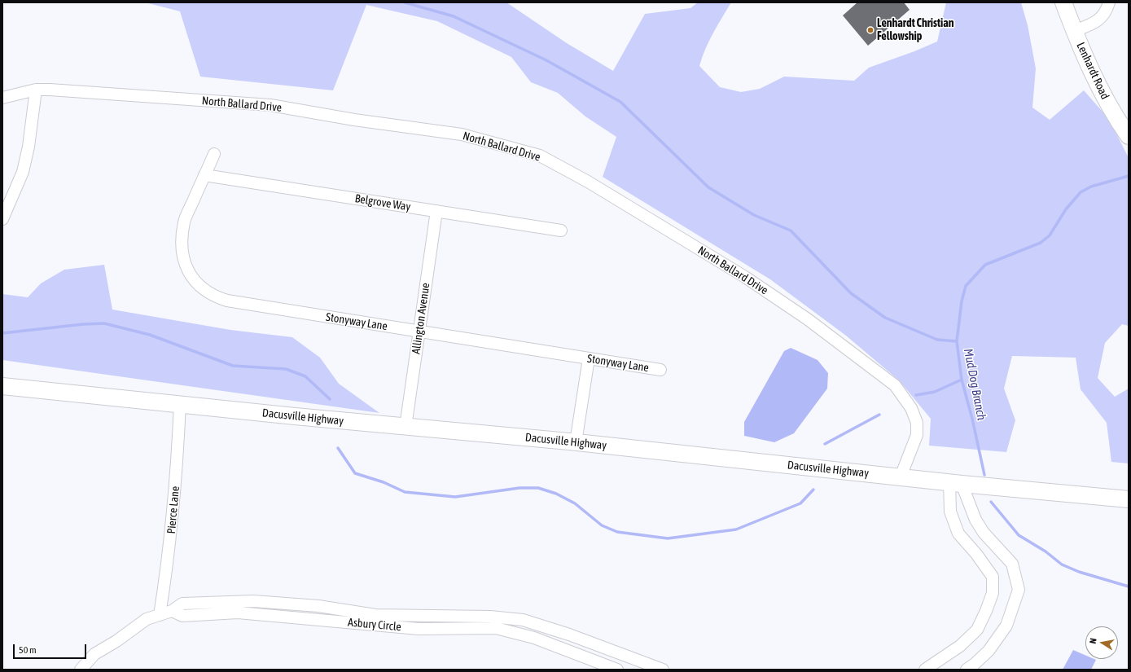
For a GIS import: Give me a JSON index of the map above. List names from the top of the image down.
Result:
{
  "streets": {
    "main road": ["Lenhardt Road", "Dacusville Highway"],
    "street": [
      "North Ballard Drive",
      "Belgrove Way",
      "Allington Avenue",
      "Stonyway Lane",
      "Pierce Lane",
      "Asbury Circle"
    ]
  },
  "crossings": [
    ["North Ballard Drive", "Dacusville Highway"],
    ["Belgrove Way", "Allington Avenue"],
    ["Belgrove Way", "Stonyway Lane"],
    ["Allington Avenue", "Stonyway Lane"],
    ["Allington Avenue", "Dacusville Highway"],
    ["Dacusville Highway", "Pierce Lane"],
    ["Pierce Lane", "Asbury Circle"]
  ],
  "water": ["Mud Dog Branch"],
  "places": ["Lenhardt Christian Fellowship"],
  "scale_bar": "50 m",
  "north": "left"
}
